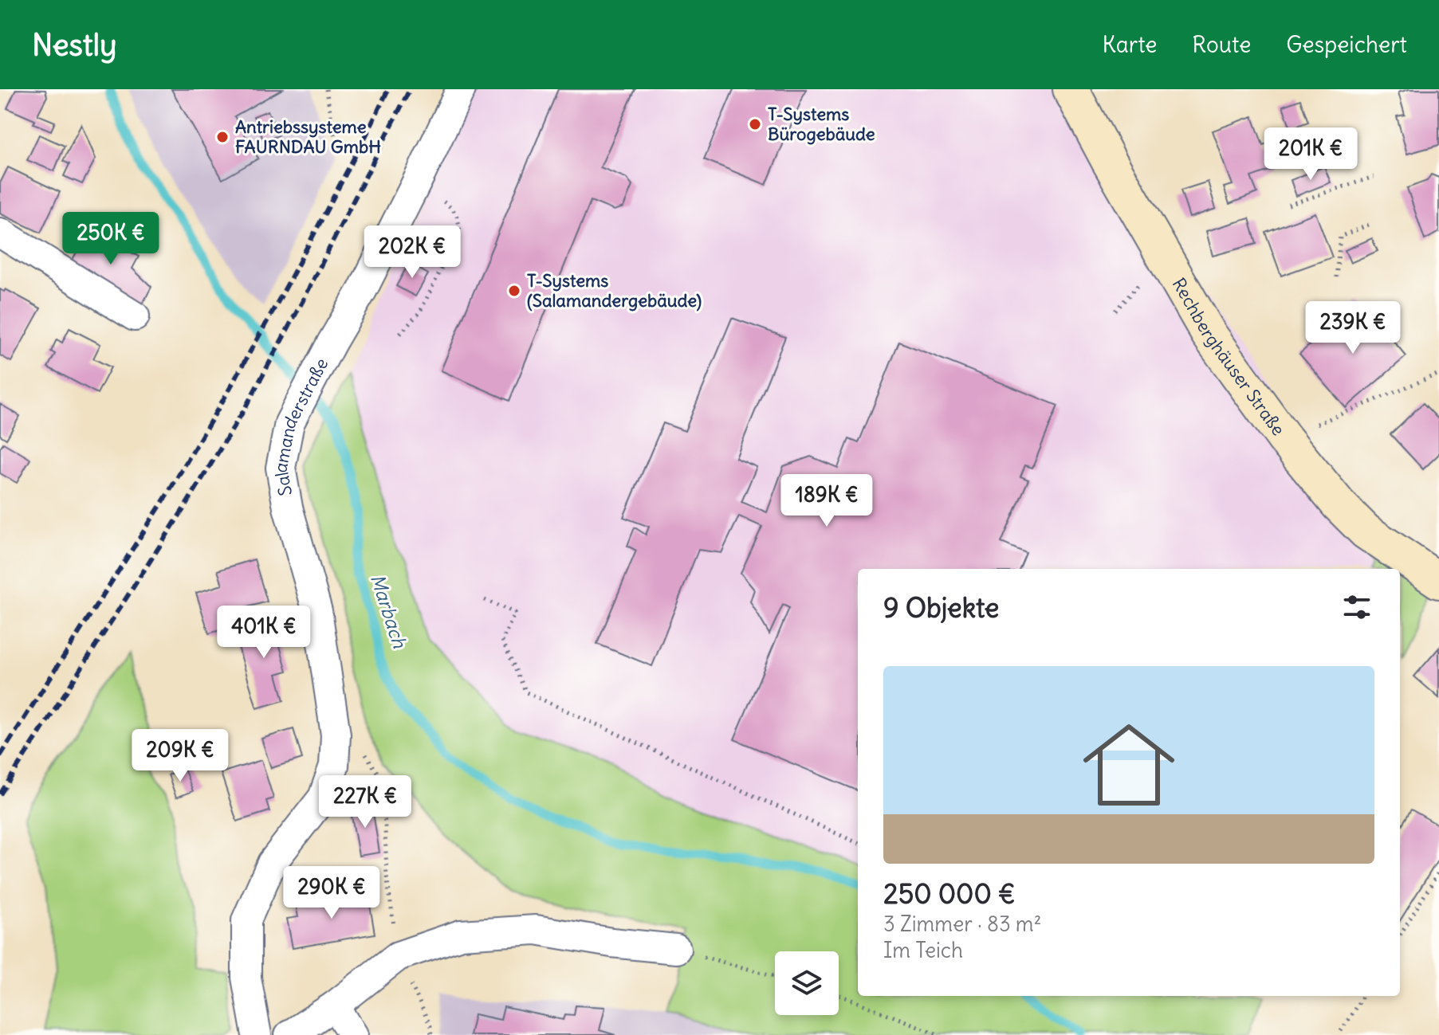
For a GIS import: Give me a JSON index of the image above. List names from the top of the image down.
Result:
{
  "streets": {
    "street": ["Rechberghäuser Straße", "Salamanderstraße"]
  },
  "water": ["Marbach"],
  "places": ["T-Systems Bürogebäude", "Antriebssysteme FAURNDAU GmbH", "T-Systems (Salamandergebäude)"],
  "page": {
    "header": "Nestly",
    "nav": ["Karte", "Route", "Gespeichert"],
    "price": [
      "201K €",
      "250K €",
      "202K €",
      "239K €",
      "189K €",
      "401K €",
      "209K €",
      "227K €",
      "290K €"
    ],
    "heading": "9 Objekte",
    "list": [
      {
        "name": "250 000 €",
        "note": "3 Zimmer · 83 m² · Im Teich"
      }
    ]
  }
}
